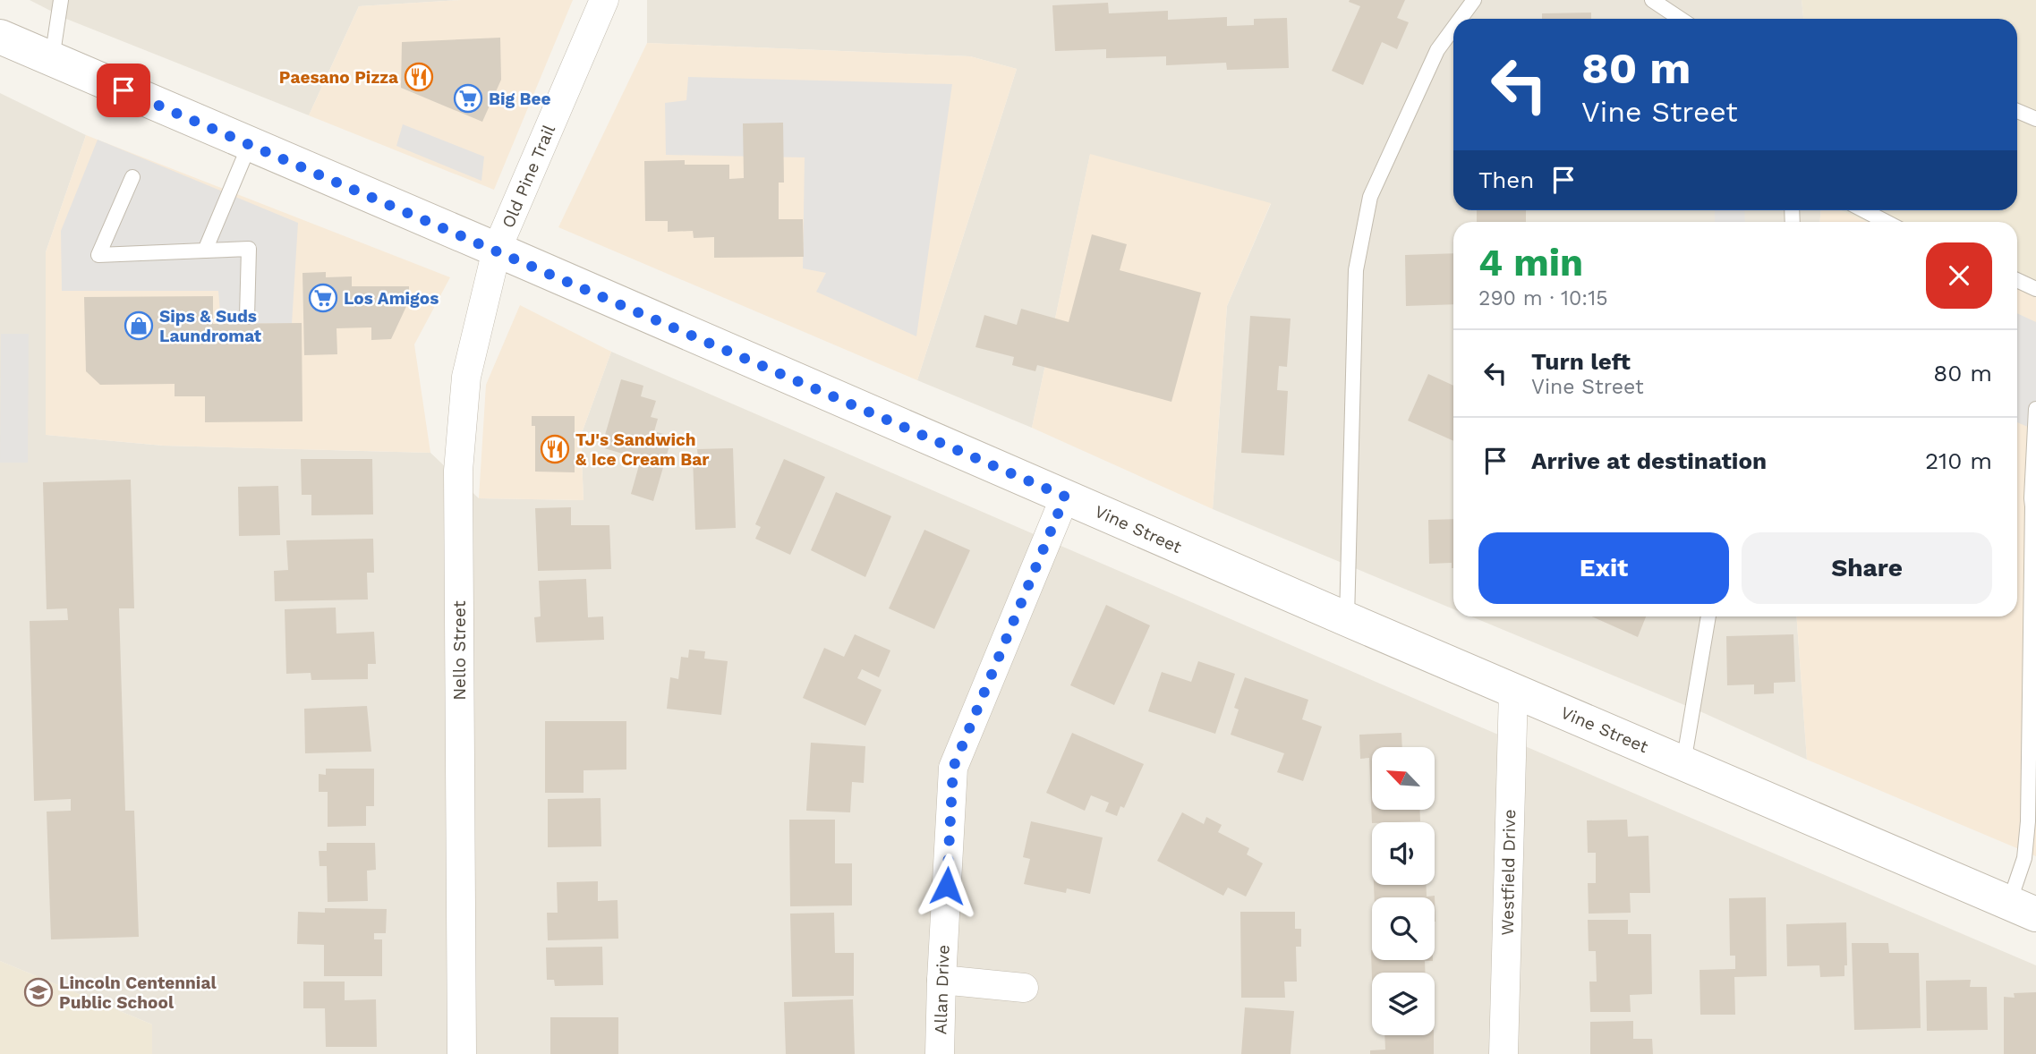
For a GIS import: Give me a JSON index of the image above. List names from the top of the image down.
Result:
{
  "streets": {
    "street": [
      "Old Pine Trail",
      "Vine Street",
      "Nello Street",
      "Westfield Drive",
      "Allan Drive"
    ]
  },
  "crossings": [
    ["Old Pine Trail", "Vine Street"],
    ["Old Pine Trail", "Nello Street"],
    ["Vine Street", "Nello Street"],
    ["Vine Street", "Westfield Drive"],
    ["Vine Street", "Allan Drive"]
  ],
  "places": {
    "restaurant": ["Paesano Pizza", "TJ's Sandwich & Ice Cream Bar"],
    "supermarket": ["Big Bee", "Los Amigos"],
    "shop": ["Sips & Suds Laundromat"],
    "school or university": ["Lincoln Centennial Public School"]
  },
  "north": "top left",
  "page": {
    "turn": ["80 m", "Vine Street"],
    "then": "Then",
    "heading": ["4 min", "290 m · 10:15"],
    "list": [
      {
        "name": "Turn left",
        "note": "Vine Street",
        "value": "80 m"
      },
      {
        "name": "Arrive at destination",
        "value": "210 m"
      }
    ],
    "buttons": ["Exit", "Share"]
  }
}
